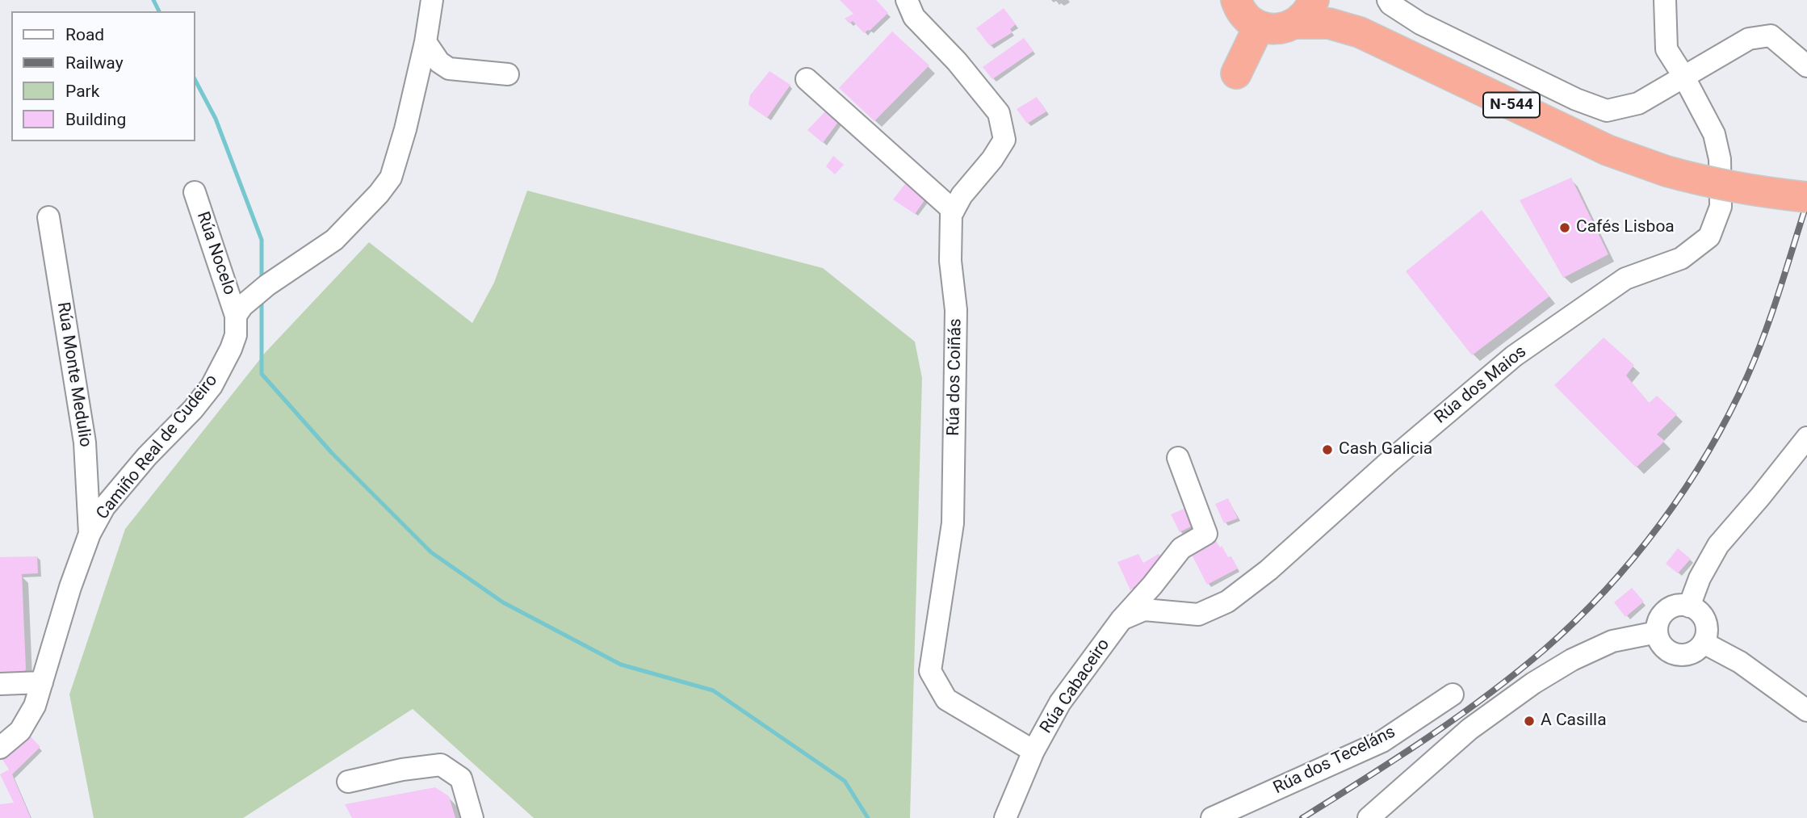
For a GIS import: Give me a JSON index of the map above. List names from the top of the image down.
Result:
{
  "streets": {
    "highway": ["N-544"],
    "street": [
      "Rúa Nocelo",
      "Rúa Monte Medulio",
      "Rúa dos Coiñás",
      "Rúa dos Maios",
      "Camiño Real de Cudeiro",
      "Rúa Cabaceiro",
      "Rúa dos Teceláns"
    ]
  },
  "crossings": [
    ["Rúa Nocelo", "Camiño Real de Cudeiro"],
    ["Rúa Monte Medulio", "Camiño Real de Cudeiro"],
    ["Rúa dos Coiñás", "Rúa Cabaceiro"],
    ["Rúa dos Maios", "Rúa Cabaceiro"]
  ],
  "places": ["Cafés Lisboa", "Cash Galicia", "A Casilla"],
  "legend": [
    "Road",
    "Railway",
    "Park",
    "Building"
  ]
}
